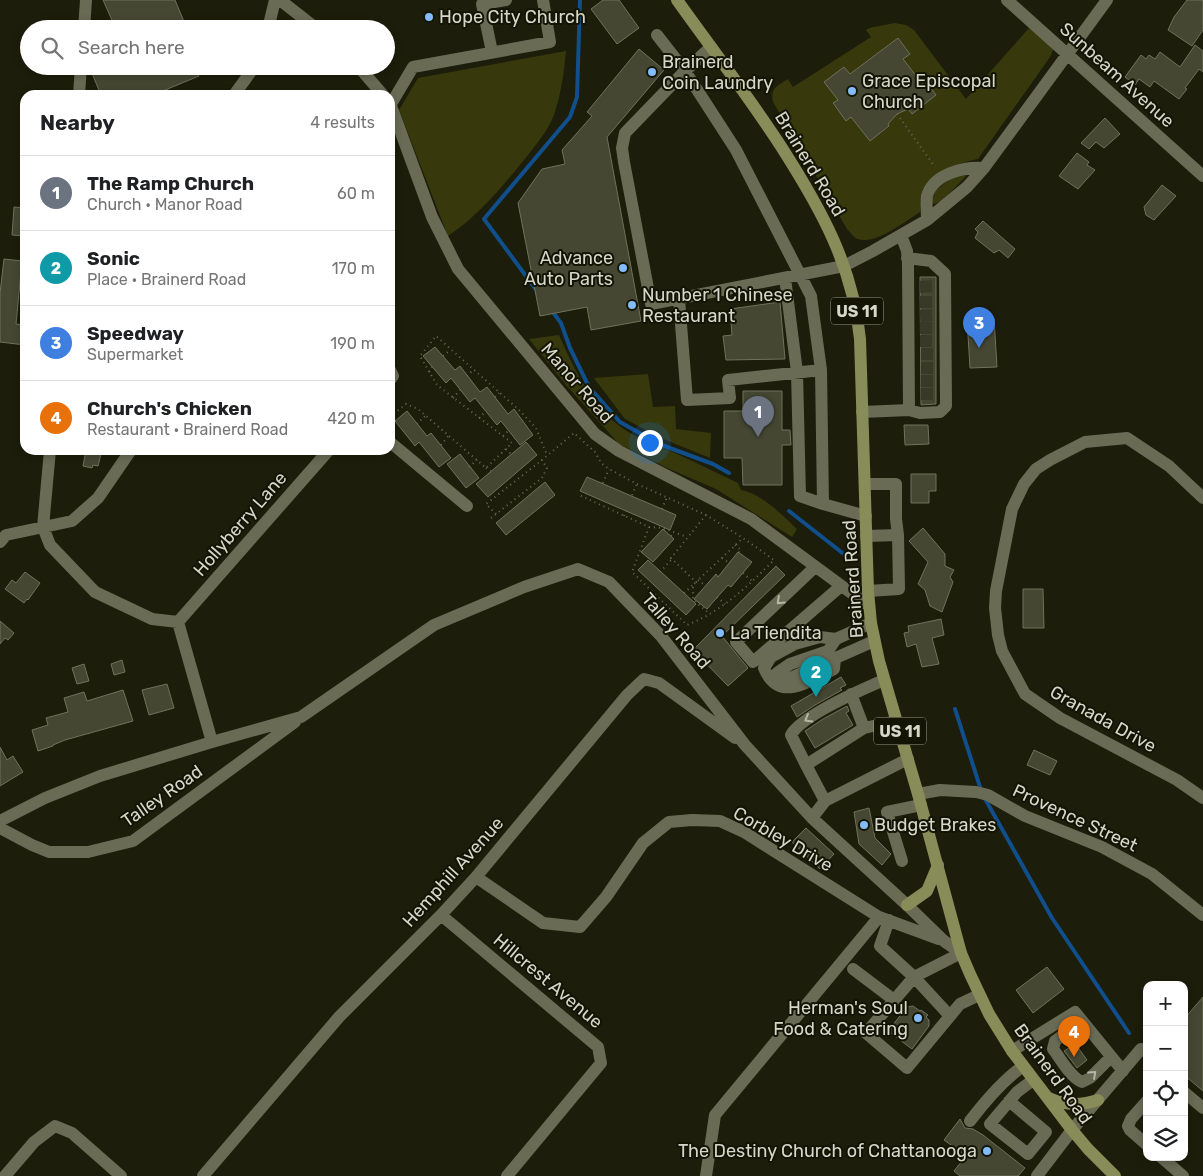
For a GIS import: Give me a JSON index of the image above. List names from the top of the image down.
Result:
{
  "streets": {
    "main road": ["Brainerd Road", "US 11"],
    "street": [
      "Sunbeam Avenue",
      "Manor Road",
      "Hollyberry Lane",
      "Talley Road",
      "Granada Drive",
      "Provence Street",
      "Corbley Drive",
      "Hemphill Avenue",
      "Hillcrest Avenue"
    ]
  },
  "crossings": [
    ["Brainerd Road", "Manor Road"],
    ["Brainerd Road", "Talley Road"],
    ["Brainerd Road", "Provence Street"],
    ["Talley Road", "Corbley Drive"],
    ["Talley Road", "Hemphill Avenue"],
    ["Corbley Drive", "Hemphill Avenue"],
    ["Hemphill Avenue", "Hillcrest Avenue"]
  ],
  "places": [
    "Hope City Church",
    "Brainerd Coin Laundry",
    "Grace Episcopal Church",
    "Advance Auto Parts",
    "Number 1 Chinese Restaurant",
    "La Tiendita",
    "Budget Brakes",
    "Herman's Soul Food & Catering",
    "The Destiny Church of Chattanooga"
  ],
  "page": {
    "search": "Search here",
    "heading": ["Nearby", "4 results"],
    "list": [
      {
        "mark": "1",
        "name": "The Ramp Church",
        "note": "Church · Manor Road",
        "value": "60 m"
      },
      {
        "mark": "2",
        "name": "Sonic",
        "note": "Place · Brainerd Road",
        "value": "170 m"
      },
      {
        "mark": "3",
        "name": "Speedway",
        "note": "Supermarket",
        "value": "190 m"
      },
      {
        "mark": "4",
        "name": "Church's Chicken",
        "note": "Restaurant · Brainerd Road",
        "value": "420 m"
      }
    ],
    "pins": [
      "3",
      "1",
      "2",
      "4"
    ],
    "map_buttons": ["+", "−"]
  }
}
